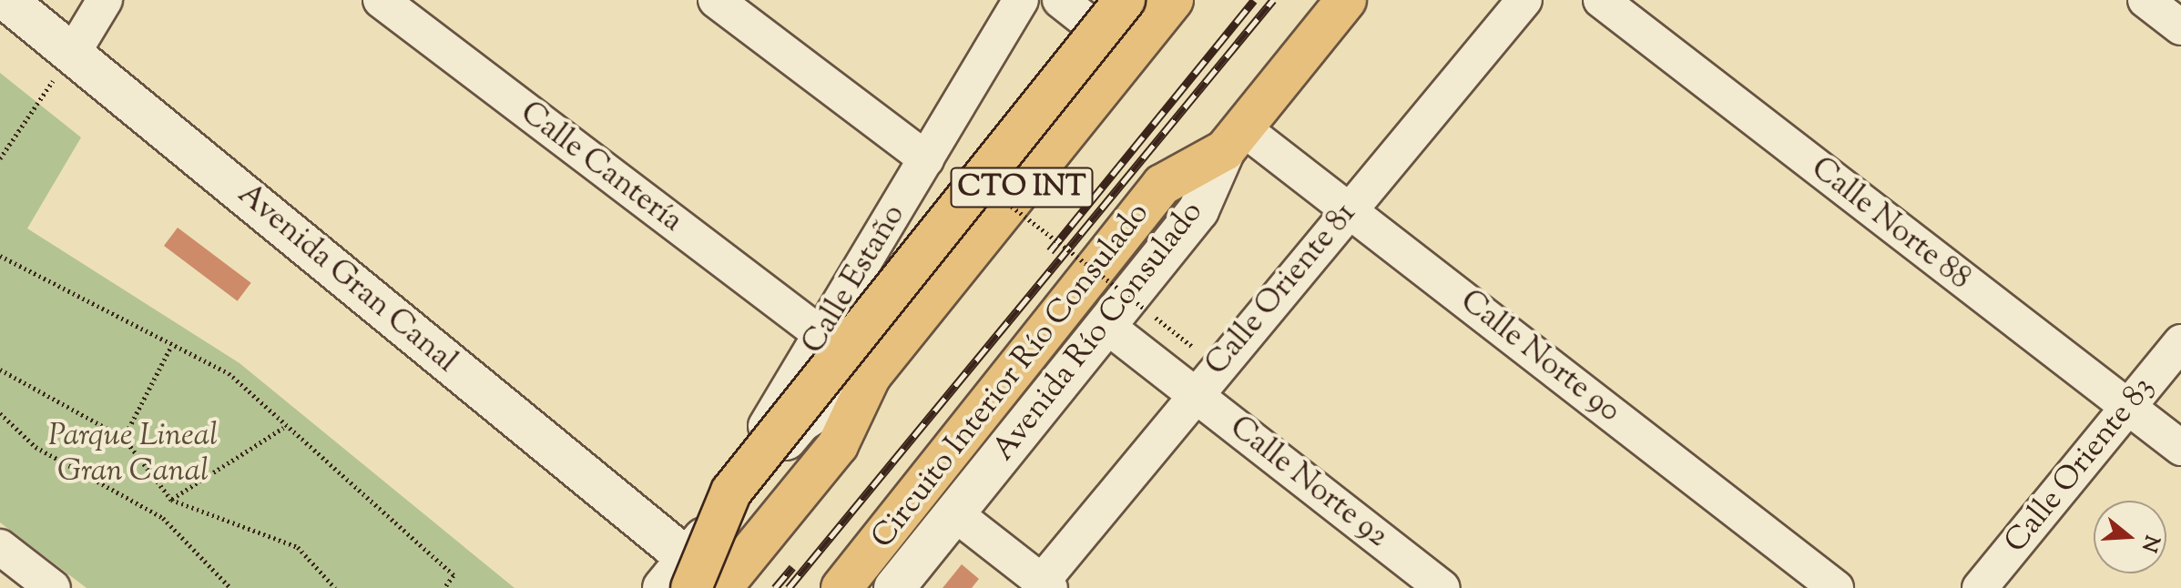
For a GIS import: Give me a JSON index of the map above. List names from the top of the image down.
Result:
{
  "streets": {
    "highway": ["CTO INT", "Avenida Río Consulado", "Circuito Interior Río Consulado"],
    "street": [
      "Calle Cantería",
      "Calle Norte 88",
      "Avenida Gran Canal",
      "Calle Estaño",
      "Calle Oriente 81",
      "Calle Norte 90",
      "Calle Oriente 83",
      "Calle Norte 92"
    ]
  },
  "crossings": [
    ["Calle Cantería", "Calle Estaño"],
    ["CTO INT", "Avenida Gran Canal"],
    ["CTO INT", "Calle Estaño"],
    ["Calle Norte 88", "Calle Oriente 83"],
    ["Avenida Gran Canal", "Calle Estaño"],
    ["Calle Oriente 81", "Calle Norte 90"],
    ["Calle Oriente 81", "Calle Norte 92"],
    ["Avenida Río Consulado", "Calle Norte 90"],
    ["Avenida Río Consulado", "Circuito Interior Río Consulado"],
    ["Avenida Río Consulado", "Calle Norte 92"],
    ["Calle Norte 90", "Circuito Interior Río Consulado"]
  ],
  "parks": ["Parque Lineal Gran Canal"],
  "north": "right"
}
